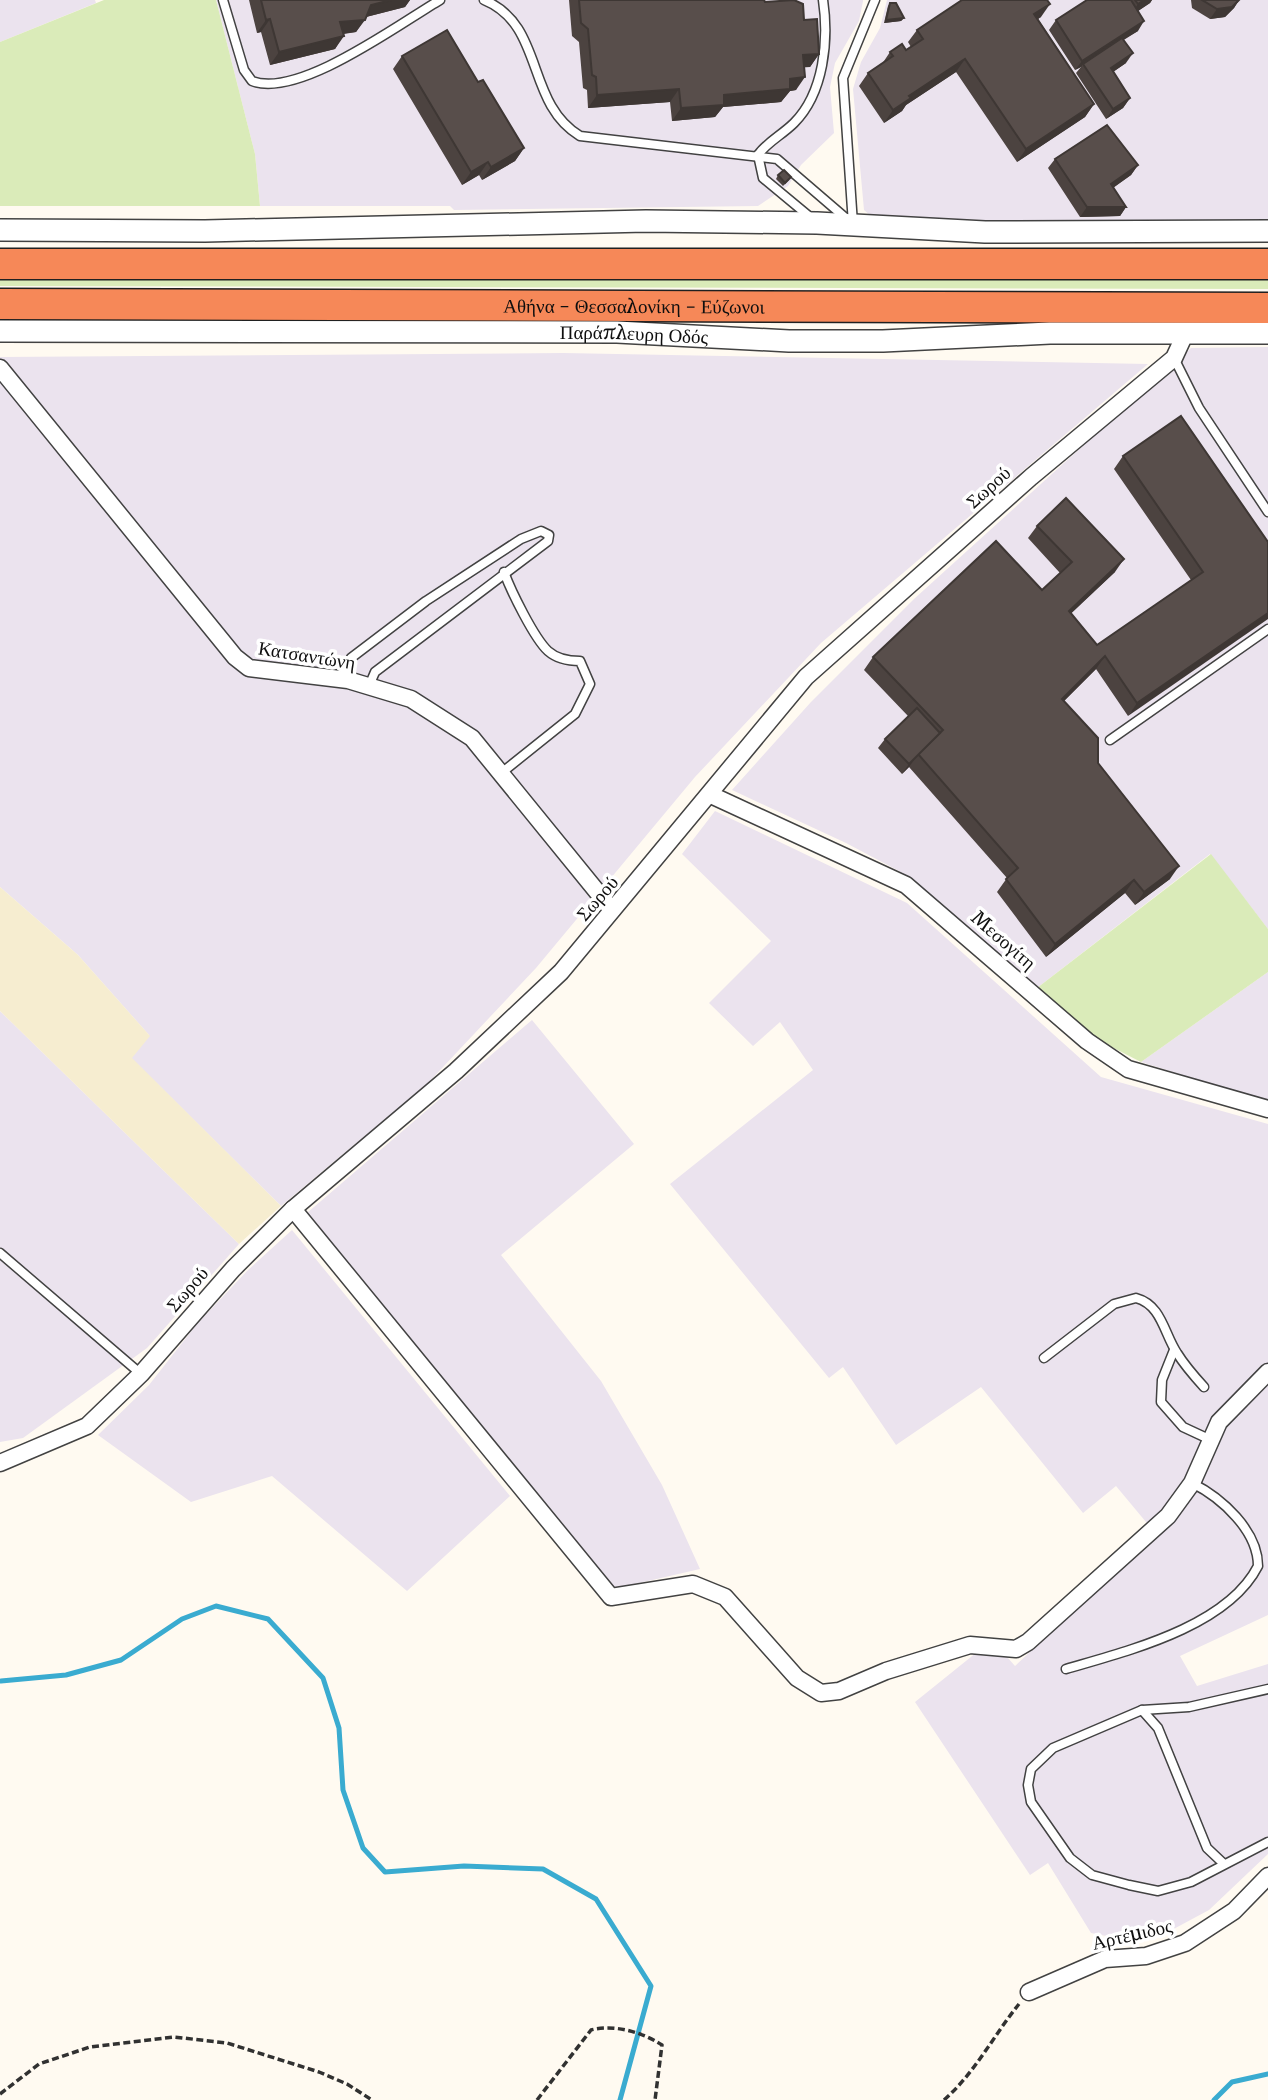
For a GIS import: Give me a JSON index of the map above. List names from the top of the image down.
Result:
{
  "streets": {
    "highway": ["Αθήνα - Θεσσαλονίκη - Εύζωνοι"],
    "street": [
      "Παράπλευρη Οδός",
      "Σωρού",
      "Κατσαντώνη",
      "Μεσογίτη",
      "Αρτέμιδος"
    ]
  },
  "crossings": [
    ["Αθήνα - Θεσσαλονίκη - Εύζωνοι", "Παράπλευρη Οδός"],
    ["Παράπλευρη Οδός", "Σωρού"],
    ["Σωρού", "Κατσαντώνη"],
    ["Σωρού", "Μεσογίτη"]
  ]
}
